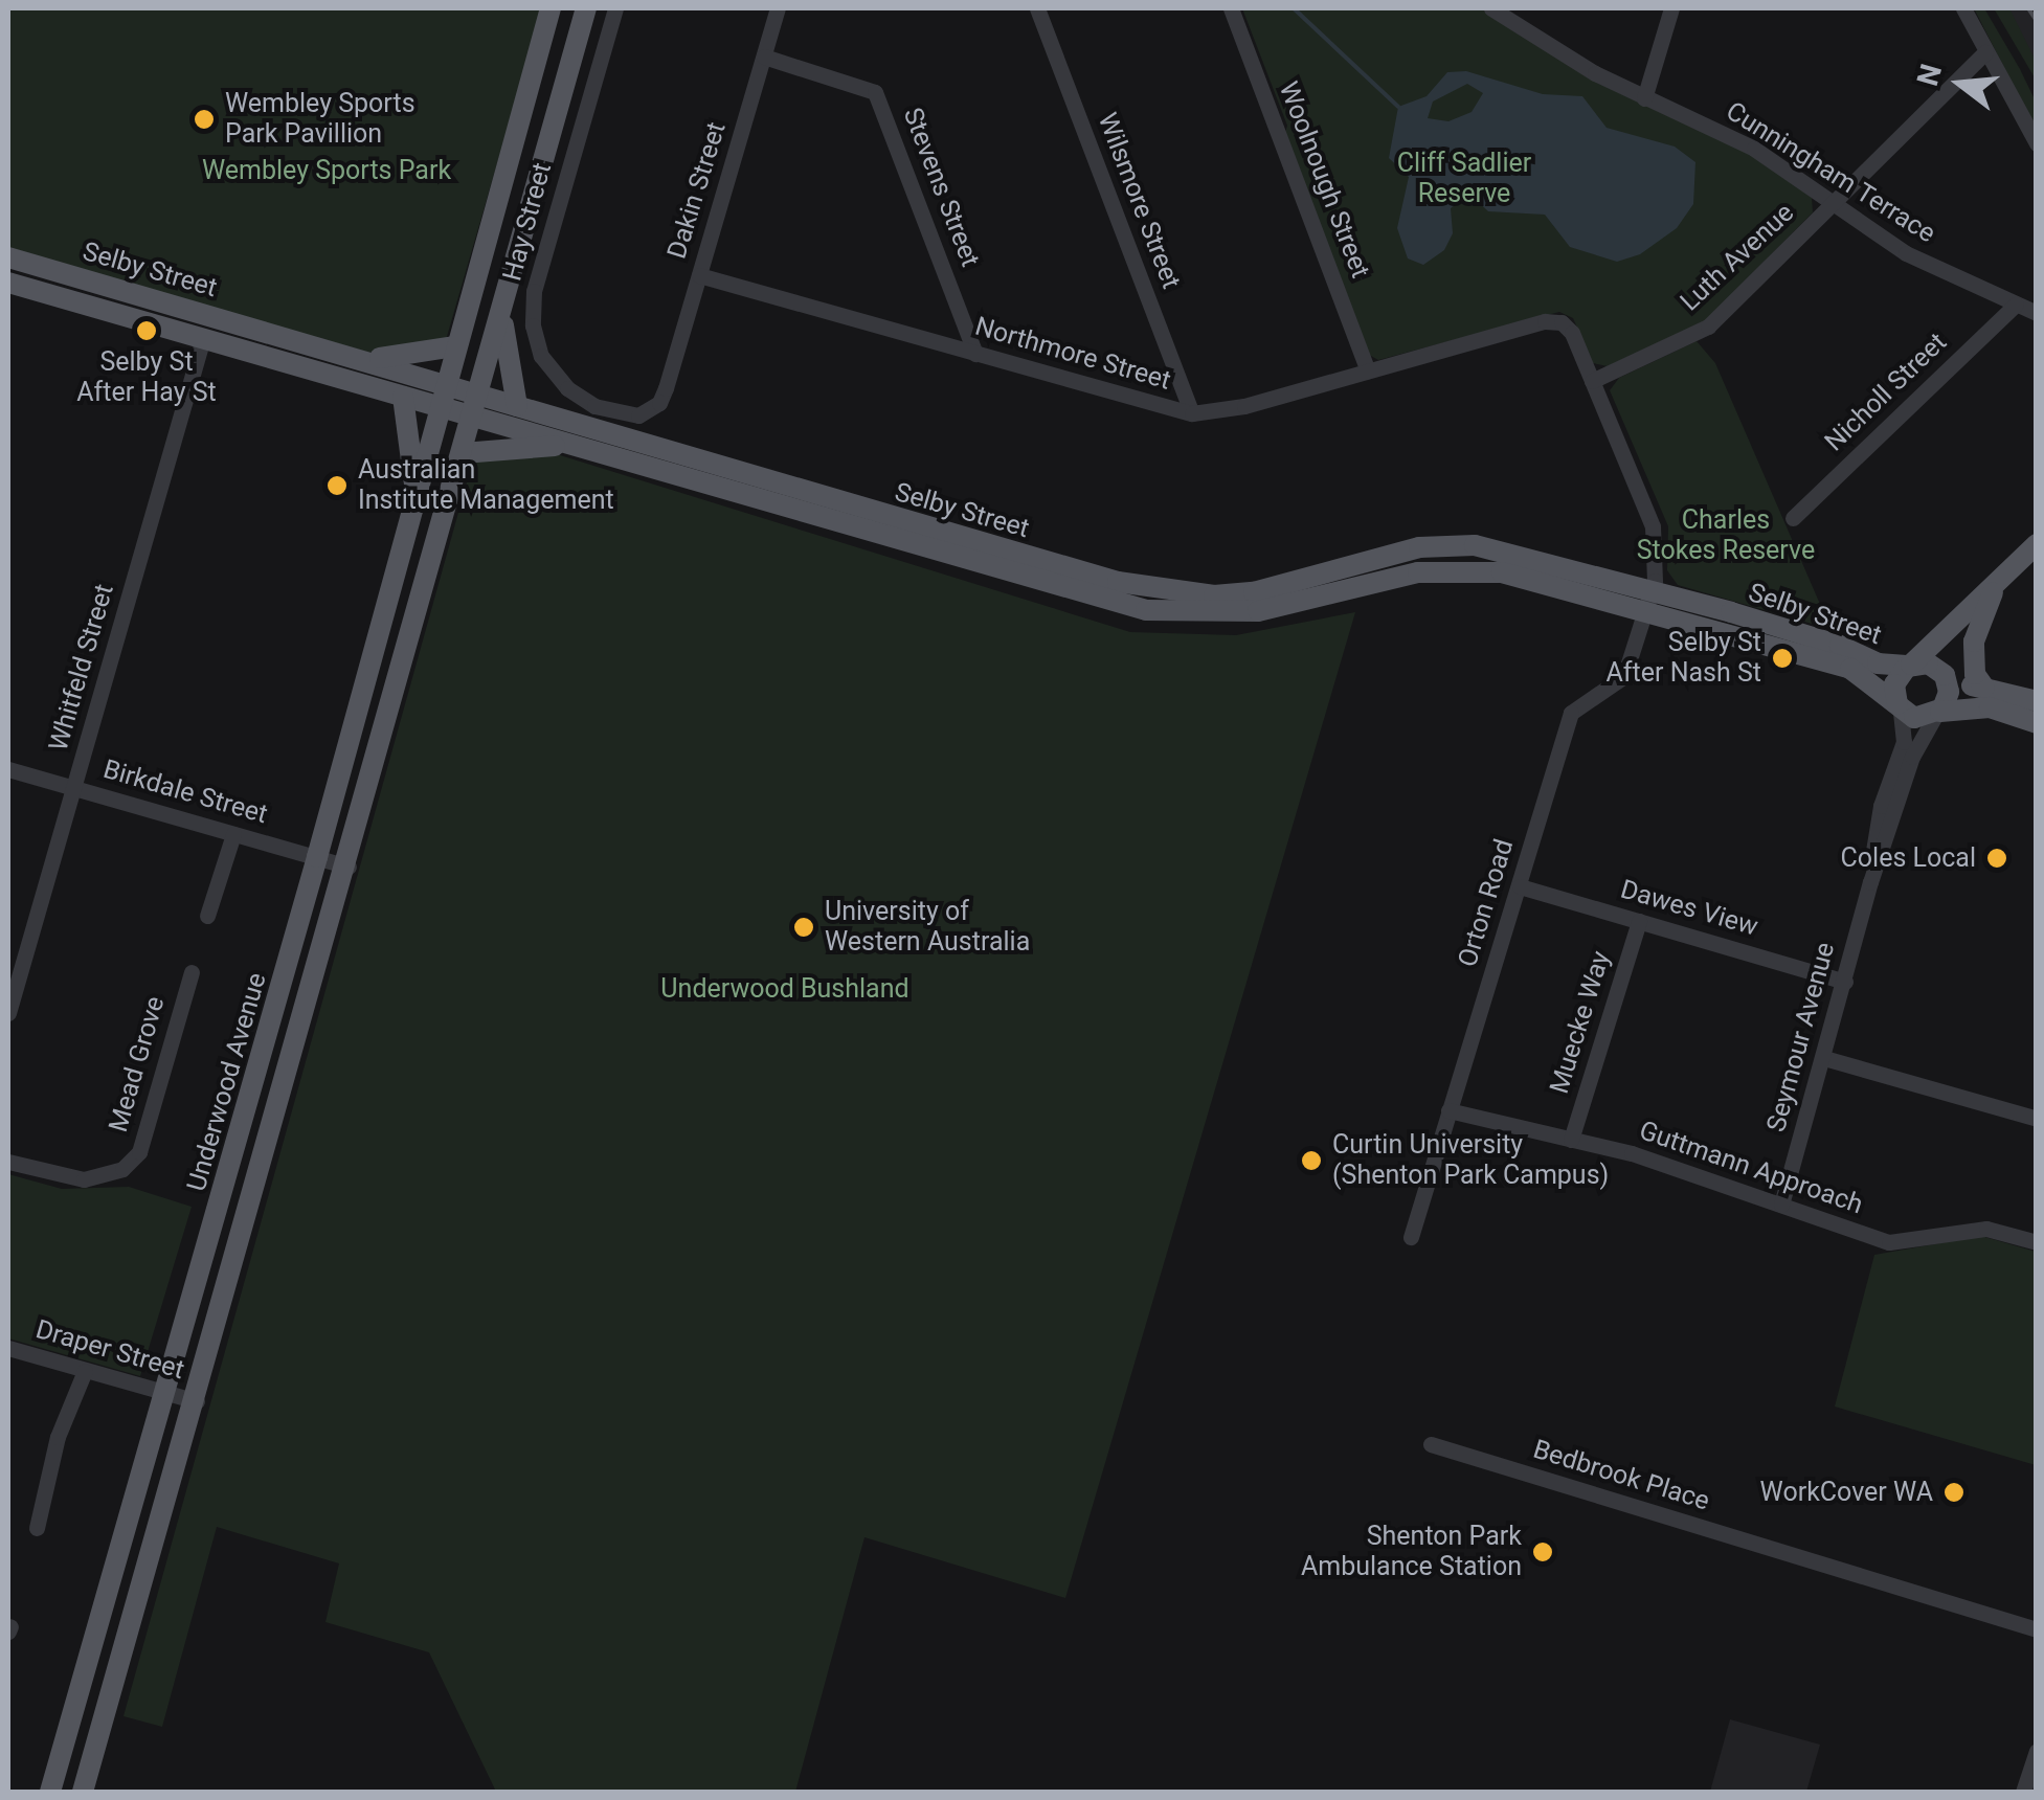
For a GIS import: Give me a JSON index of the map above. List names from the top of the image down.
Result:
{
  "streets": {
    "main road": ["Hay Street", "Selby Street", "Underwood Avenue"],
    "street": [
      "Cunningham Terrace",
      "Woolnough Street",
      "Stevens Street",
      "Dakin Street",
      "Wilsmore Street",
      "Luth Avenue",
      "Northmore Street",
      "Nicholl Street",
      "Whitfeld Street",
      "Birkdale Street",
      "Orton Road",
      "Dawes View",
      "Muecke Way",
      "Seymour Avenue",
      "Mead Grove",
      "Guttmann Approach",
      "Draper Street",
      "Bedbrook Place"
    ]
  },
  "crossings": [
    ["Cunningham Terrace", "Luth Avenue"],
    ["Cunningham Terrace", "Nicholl Street"],
    ["Woolnough Street", "Northmore Street"],
    ["Stevens Street", "Dakin Street"],
    ["Stevens Street", "Northmore Street"],
    ["Dakin Street", "Hay Street"],
    ["Dakin Street", "Northmore Street"],
    ["Wilsmore Street", "Northmore Street"],
    ["Hay Street", "Selby Street"],
    ["Hay Street", "Underwood Avenue"],
    ["Luth Avenue", "Orton Road"],
    ["Selby Street", "Whitfeld Street"],
    ["Selby Street", "Orton Road"],
    ["Selby Street", "Seymour Avenue"],
    ["Selby Street", "Underwood Avenue"],
    ["Northmore Street", "Orton Road"],
    ["Whitfeld Street", "Birkdale Street"],
    ["Birkdale Street", "Underwood Avenue"],
    ["Orton Road", "Dawes View"],
    ["Orton Road", "Guttmann Approach"],
    ["Dawes View", "Muecke Way"],
    ["Dawes View", "Seymour Avenue"],
    ["Muecke Way", "Guttmann Approach"],
    ["Seymour Avenue", "Guttmann Approach"],
    ["Underwood Avenue", "Draper Street"]
  ],
  "parks": [
    "Cliff Sadlier Reserve",
    "Wembley Sports Park",
    "Charles Stokes Reserve",
    "Underwood Bushland"
  ],
  "places": [
    "Wembley Sports Park Pavillion",
    "Selby St After Hay St",
    "Australian Institute Management",
    "Selby St After Nash St",
    "Coles Local",
    "University of Western Australia",
    "Curtin University (Shenton Park Campus)",
    "WorkCover WA",
    "Shenton Park Ambulance Station"
  ],
  "north": "left"
}
